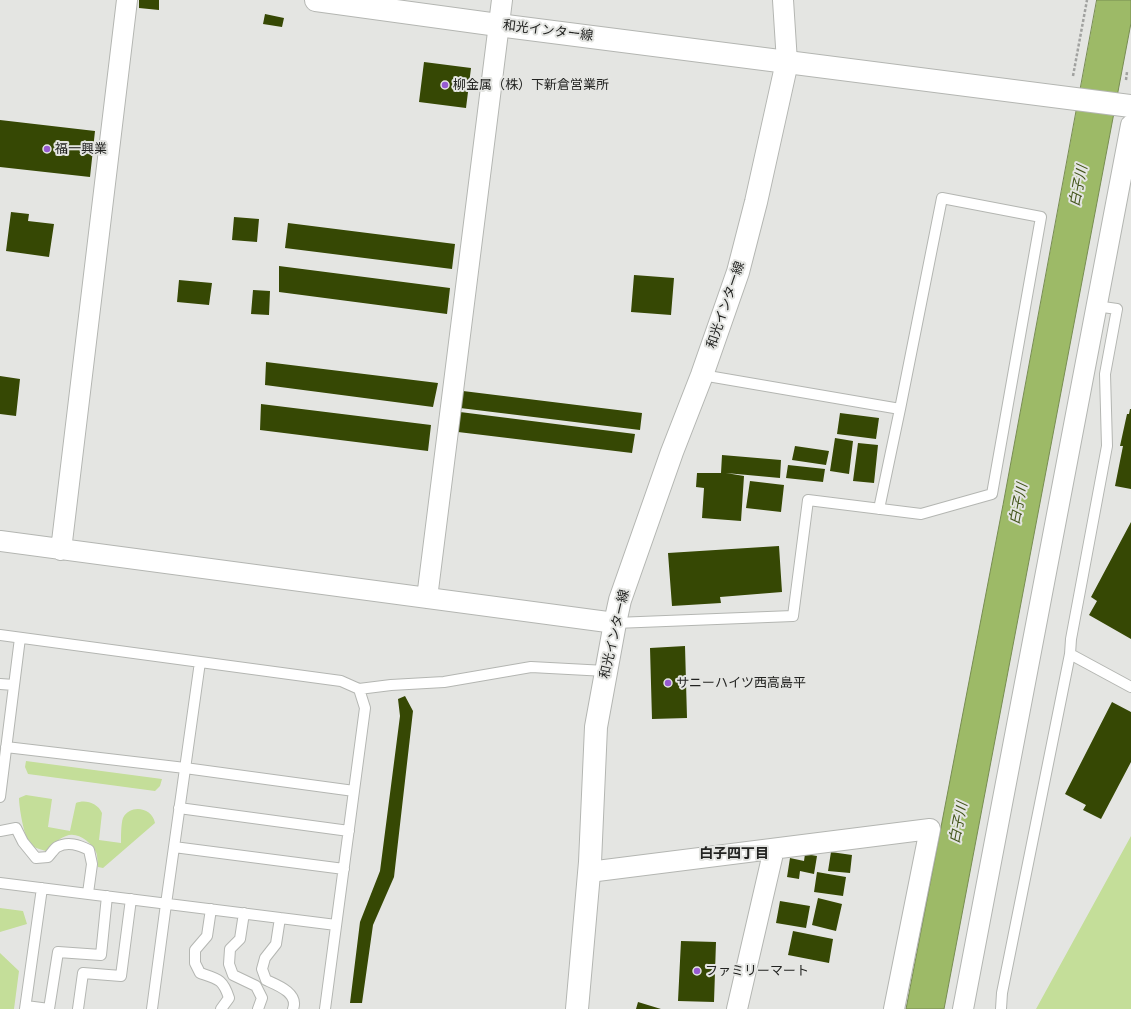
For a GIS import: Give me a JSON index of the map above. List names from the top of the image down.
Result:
{
  "streets": {
    "main road": ["和光インター線"]
  },
  "districts": ["白子四丁目"],
  "water": ["白子川"],
  "places": [
    "柳金属（株）下新倉営業所",
    "福一興業",
    "サニーハイツ西高島平",
    "ファミリーマート"
  ]
}
